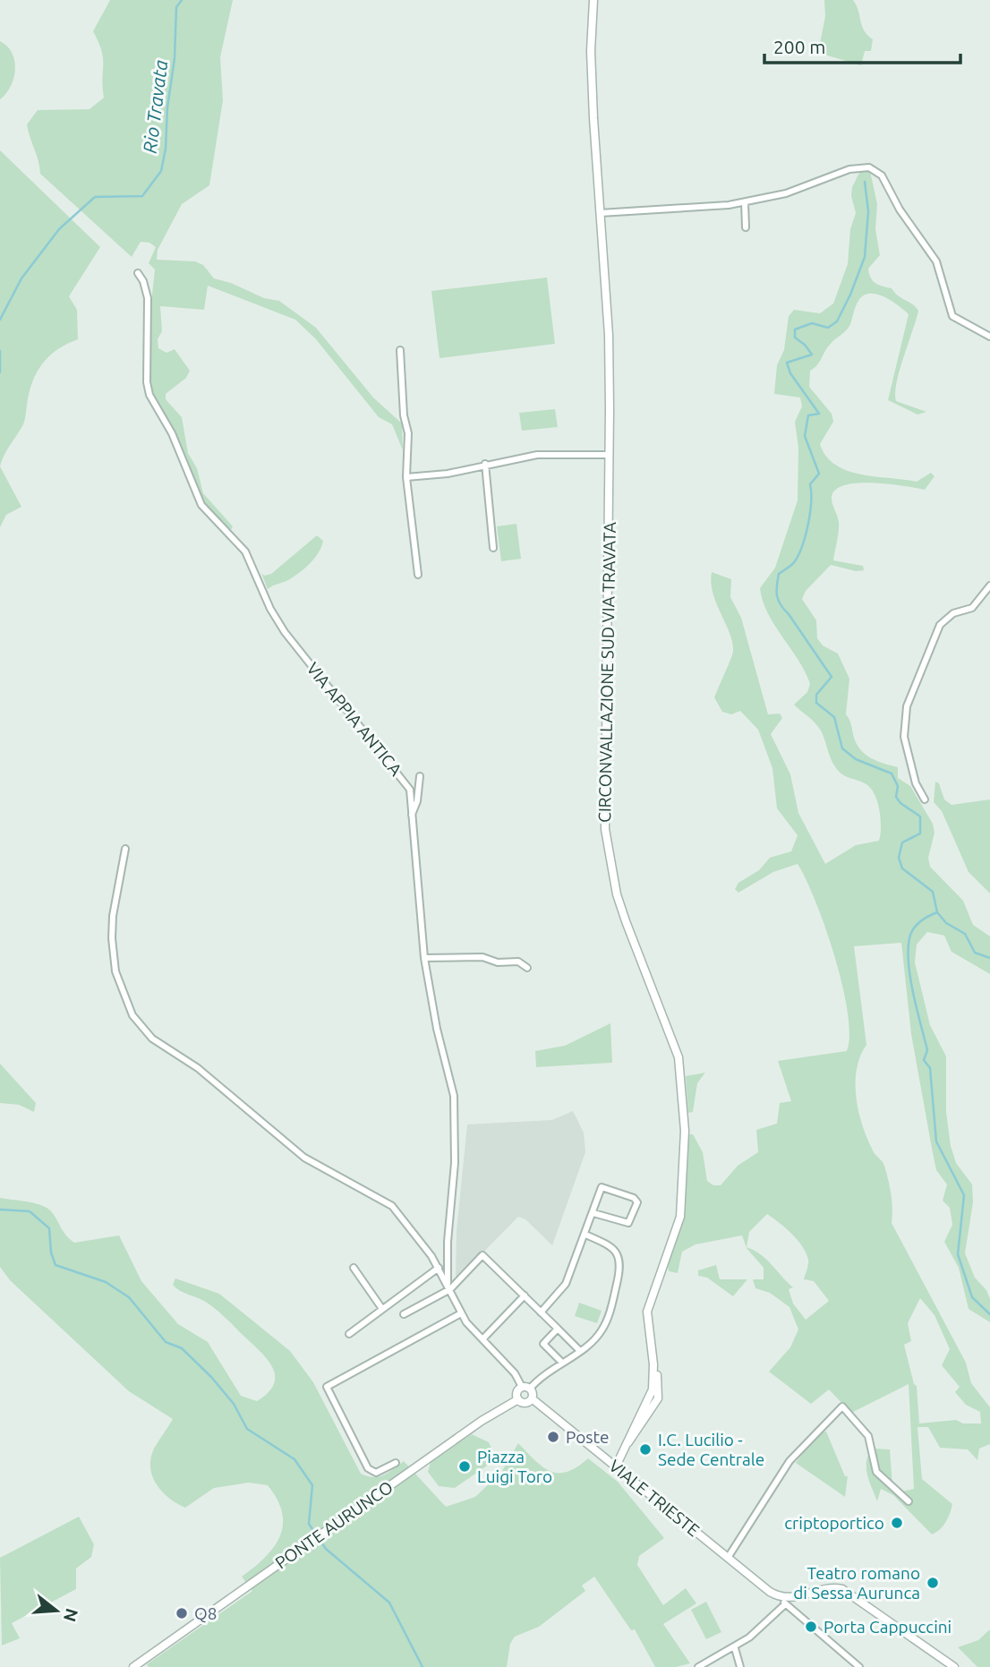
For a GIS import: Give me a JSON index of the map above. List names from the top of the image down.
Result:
{
  "streets": {
    "street": [
      "CIRCONVALLAZIONE SUD VIA TRAVATA",
      "VIA APPIA ANTICA",
      "VIALE TRIESTE",
      "PONTE AURUNCO"
    ]
  },
  "crossings": [
    ["CIRCONVALLAZIONE SUD VIA TRAVATA", "VIALE TRIESTE"]
  ],
  "water": ["Rio Travata"],
  "places": [
    "Poste",
    "I.C. Lucilio - Sede Centrale",
    "Piazza Luigi Toro",
    "criptoportico",
    "Teatro romano di Sessa Aurunca",
    "Q8",
    "Porta Cappuccini"
  ],
  "scale_bar": "200 m",
  "north": "right"
}
